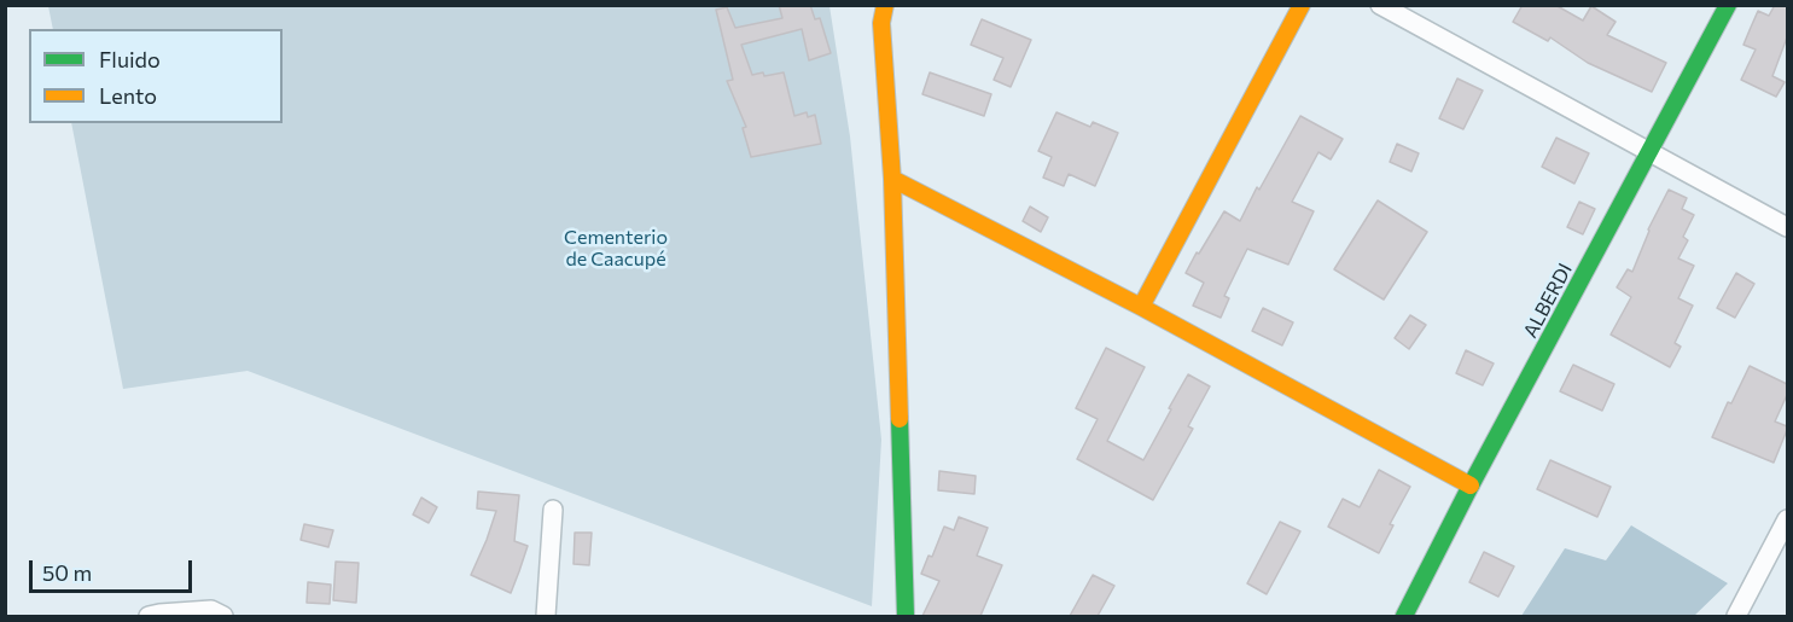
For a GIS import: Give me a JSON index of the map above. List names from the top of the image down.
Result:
{
  "streets": {
    "street": ["ALBERDI"]
  },
  "parks": ["Cementerio de Caacupé"],
  "legend": ["Fluido", "Lento"],
  "scale_bar": "50 m"
}
